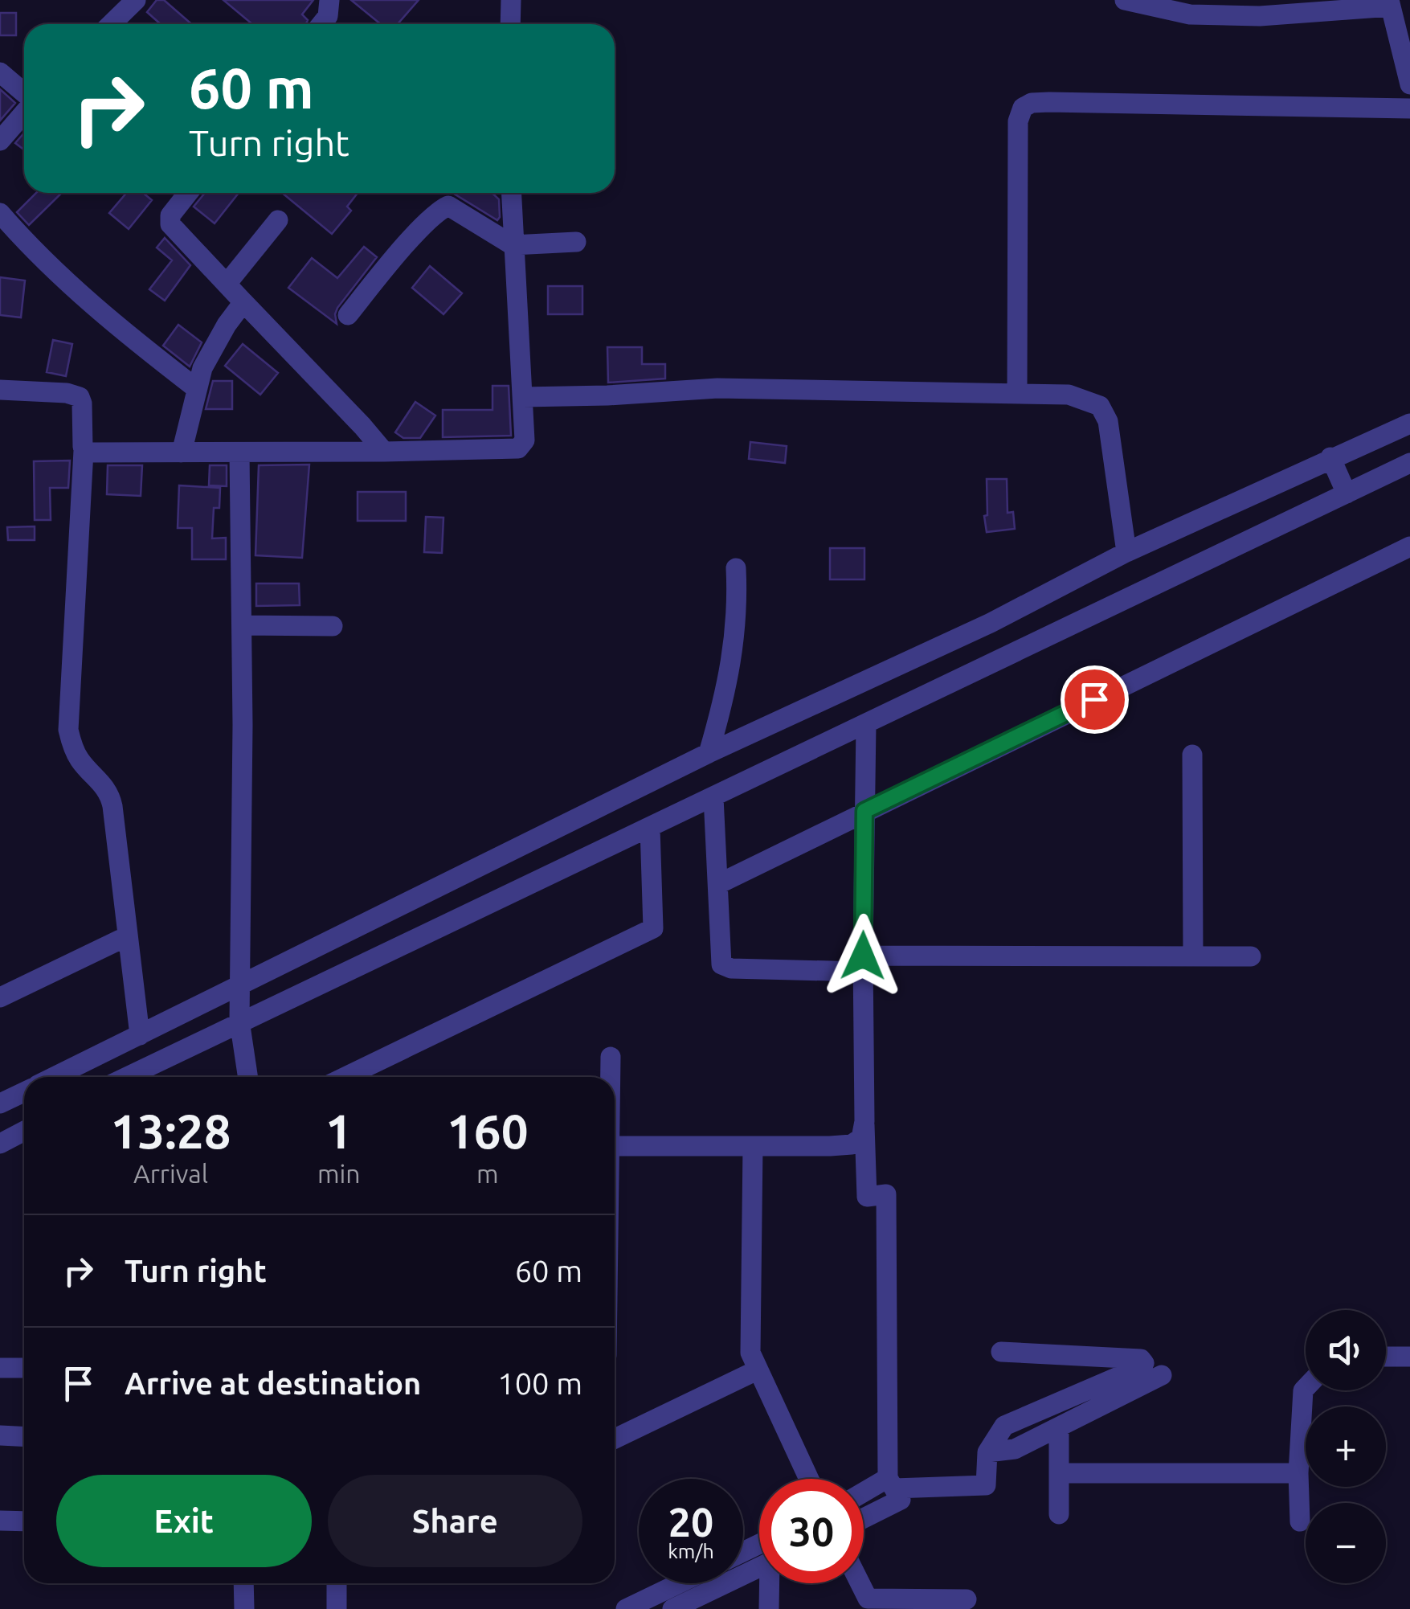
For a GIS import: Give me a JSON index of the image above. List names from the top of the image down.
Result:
{
  "page": {
    "turn": ["60 m", "Turn right"],
    "eta": [
      "13:28",
      "Arrival",
      "1",
      "min",
      "160",
      "m"
    ],
    "list": [
      {
        "name": "Turn right",
        "value": "60 m"
      },
      {
        "name": "Arrive at destination",
        "value": "100 m"
      }
    ],
    "map_buttons": ["+", "−"],
    "buttons": ["Exit", "Share"],
    "speed": "20 km/h",
    "limit": "30"
  }
}
